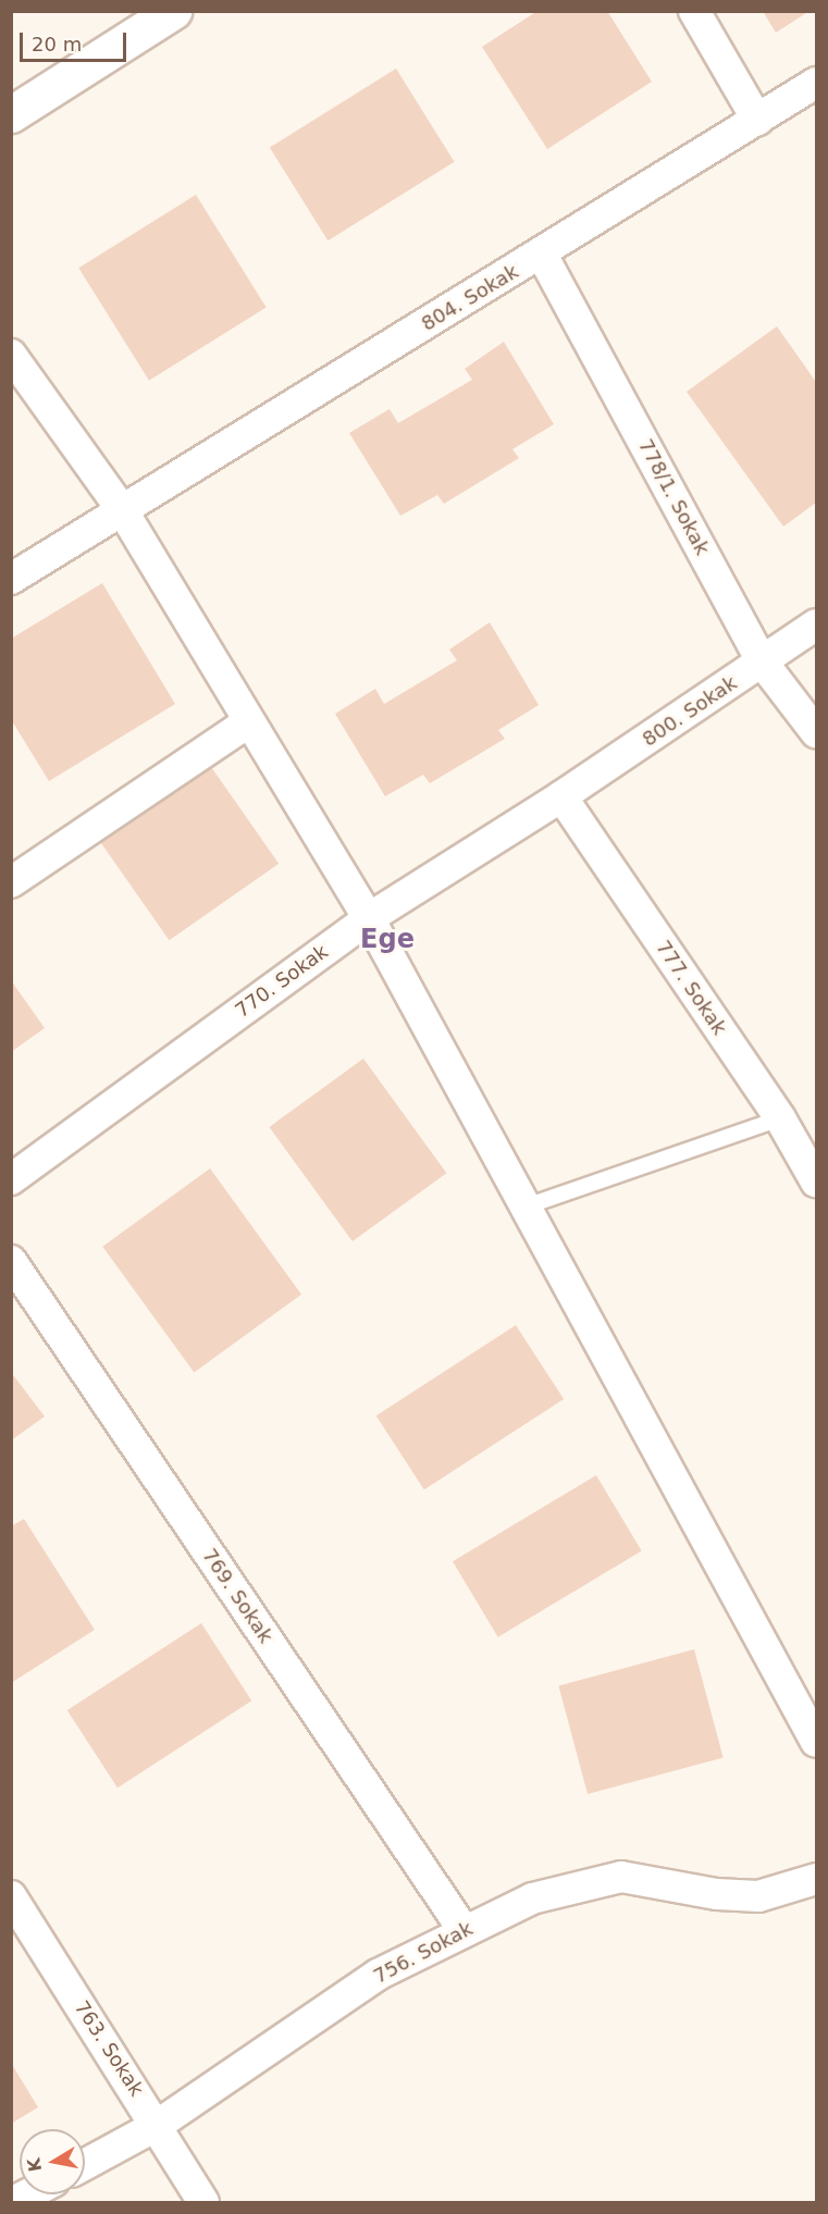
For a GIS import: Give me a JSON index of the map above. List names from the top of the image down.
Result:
{
  "streets": {
    "street": [
      "804. Sokak",
      "778/1. Sokak",
      "800. Sokak",
      "770. Sokak",
      "777. Sokak",
      "769. Sokak",
      "756. Sokak",
      "763. Sokak"
    ]
  },
  "crossings": [
    ["804. Sokak", "778/1. Sokak"],
    ["778/1. Sokak", "800. Sokak"],
    ["800. Sokak", "770. Sokak"],
    ["800. Sokak", "777. Sokak"],
    ["770. Sokak", "777. Sokak"],
    ["769. Sokak", "756. Sokak"],
    ["756. Sokak", "763. Sokak"]
  ],
  "districts": ["Ege"],
  "scale_bar": "20 m",
  "north": "left"
}
